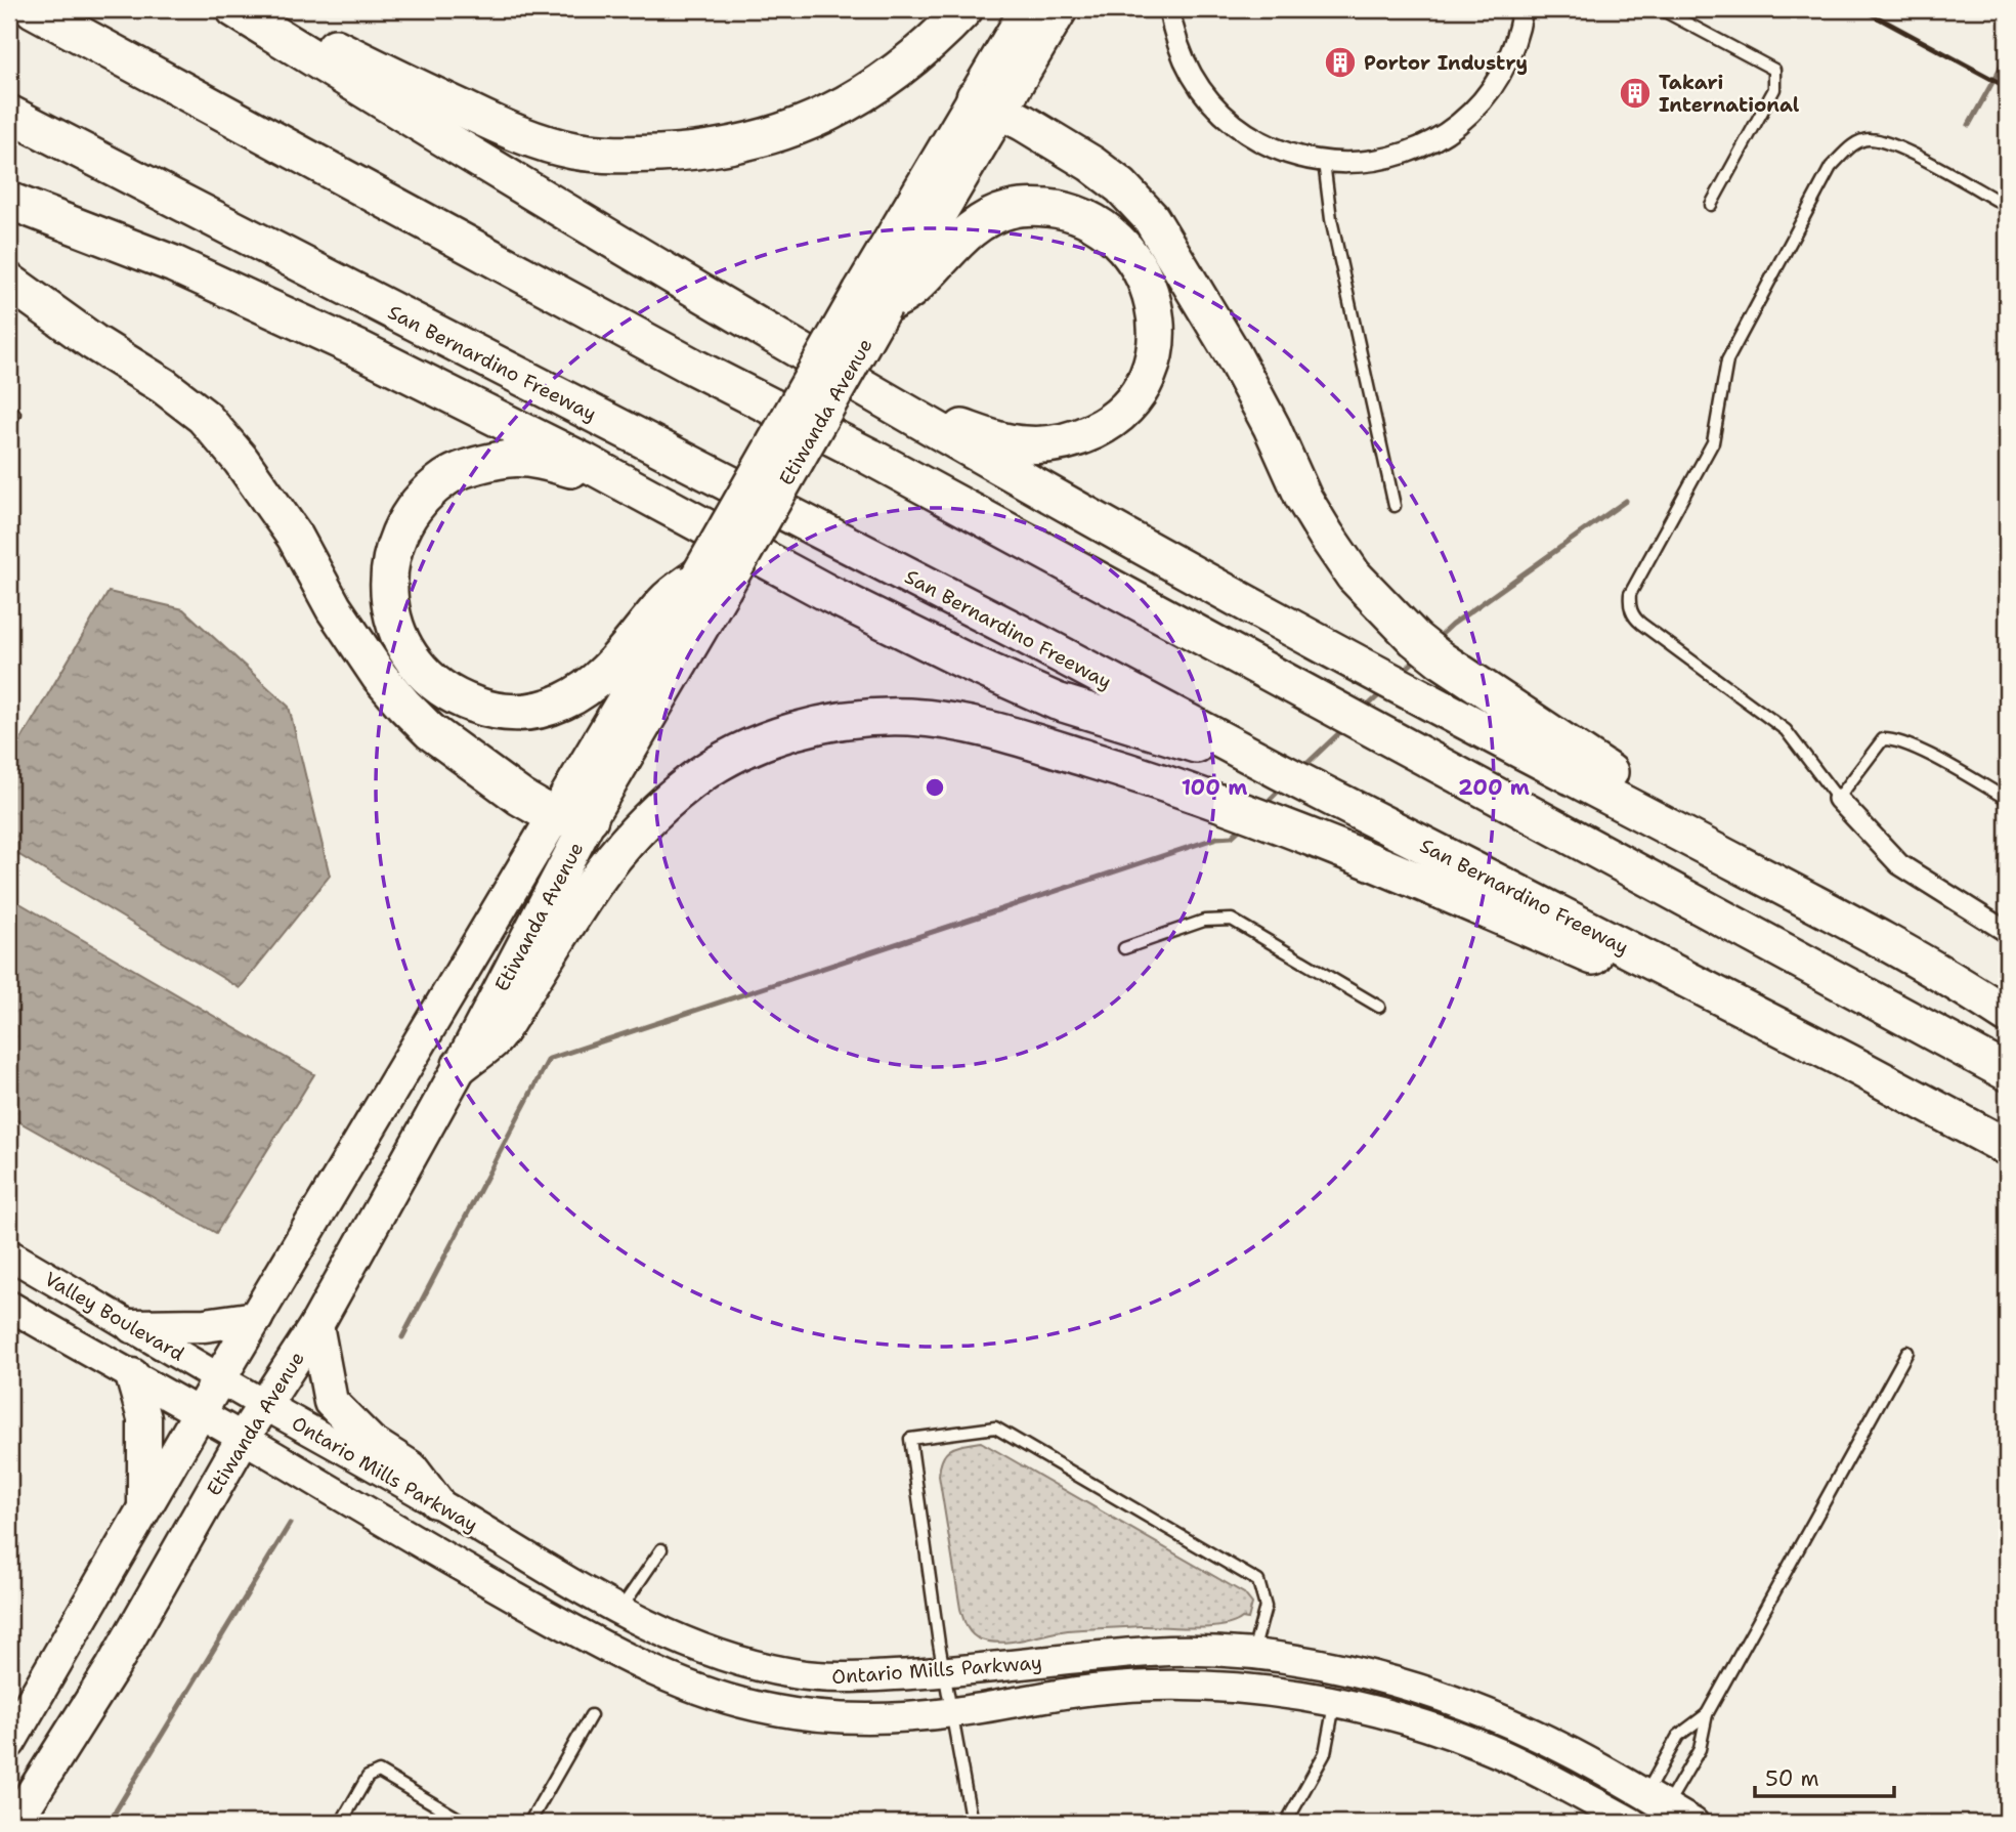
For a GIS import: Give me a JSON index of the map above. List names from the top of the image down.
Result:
{
  "streets": {
    "highway": ["San Bernardino Freeway"],
    "main road": ["Etiwanda Avenue", "Valley Boulevard", "Ontario Mills Parkway"]
  },
  "crossings": [
    ["Etiwanda Avenue", "Valley Boulevard"],
    ["Etiwanda Avenue", "Ontario Mills Parkway"],
    ["Valley Boulevard", "Ontario Mills Parkway"]
  ],
  "places": {
    "building": ["Portor Industry", "Takari International"]
  },
  "scale_bar": "50 m",
  "rings": ["100 m", "200 m"]
}
